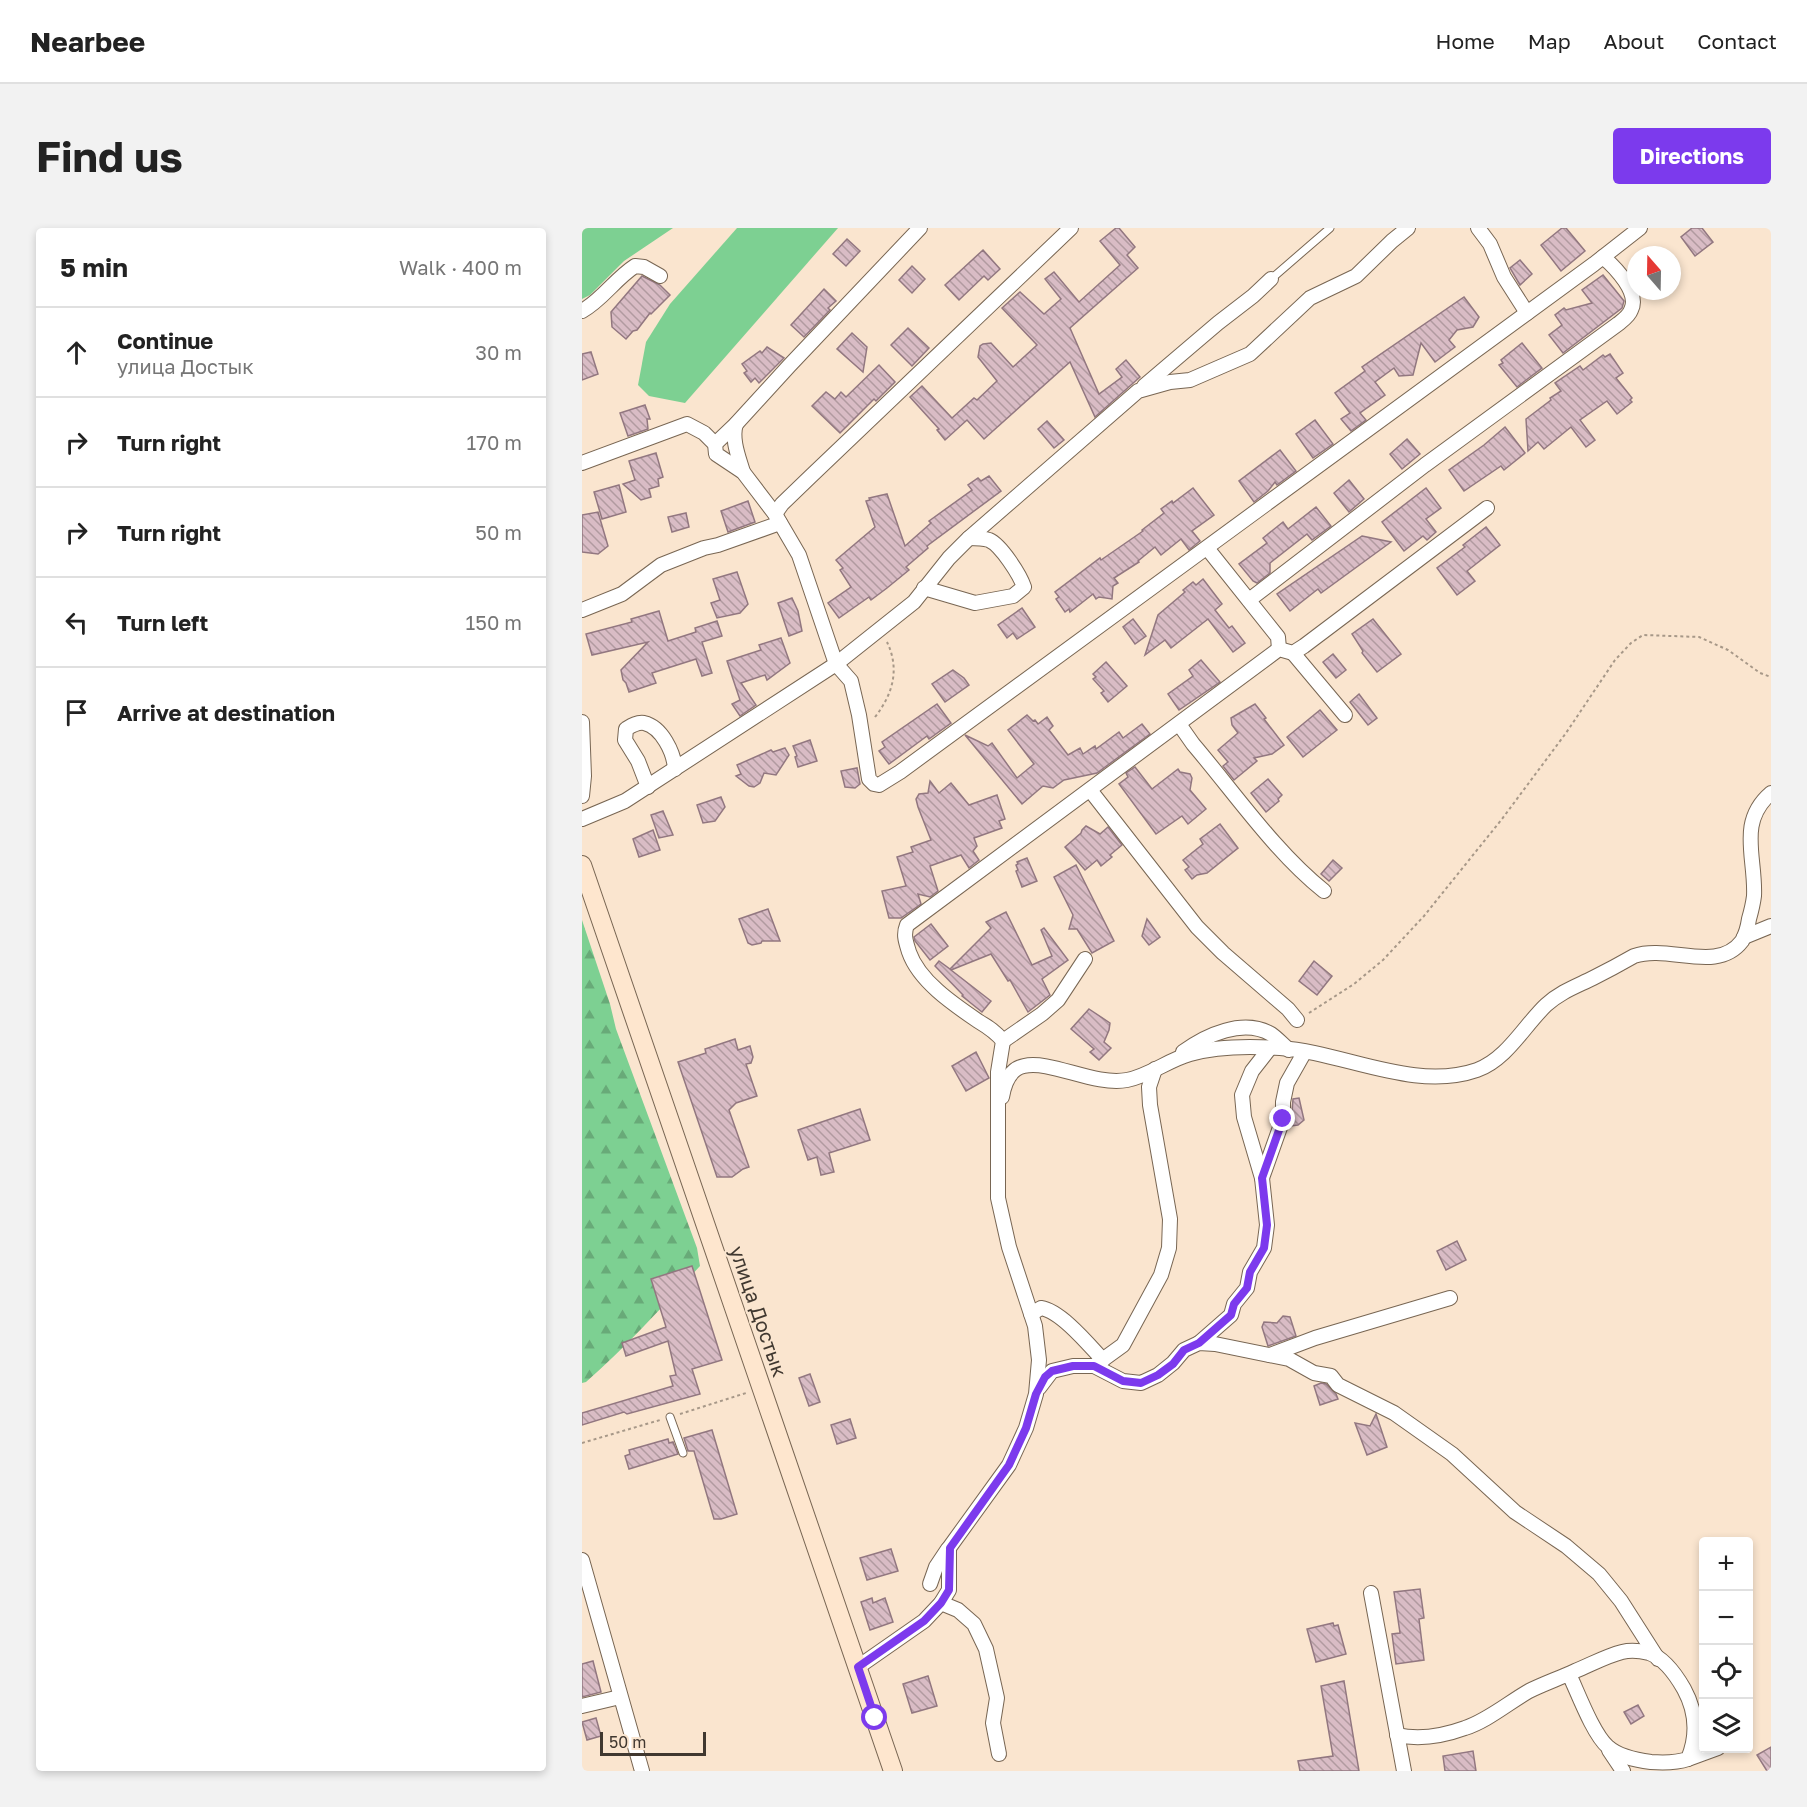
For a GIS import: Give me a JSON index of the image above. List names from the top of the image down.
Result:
{
  "streets": {
    "main road": ["улица Достык"]
  },
  "scale_bar": "50 m",
  "north": "top",
  "page": {
    "header": "Nearbee",
    "nav": [
      "Home",
      "Map",
      "About",
      "Contact"
    ],
    "buttons": "Directions",
    "title": "Find us",
    "heading": ["5 min", "Walk · 400 m"],
    "list": [
      ["Continue", "улица Достык", "30 m"],
      ["Turn right", "170 m"],
      ["Turn right", "50 m"],
      ["Turn left", "150 m"],
      "Arrive at destination"
    ],
    "map_buttons": ["+", "−"],
    "scale": "50 m"
  }
}
